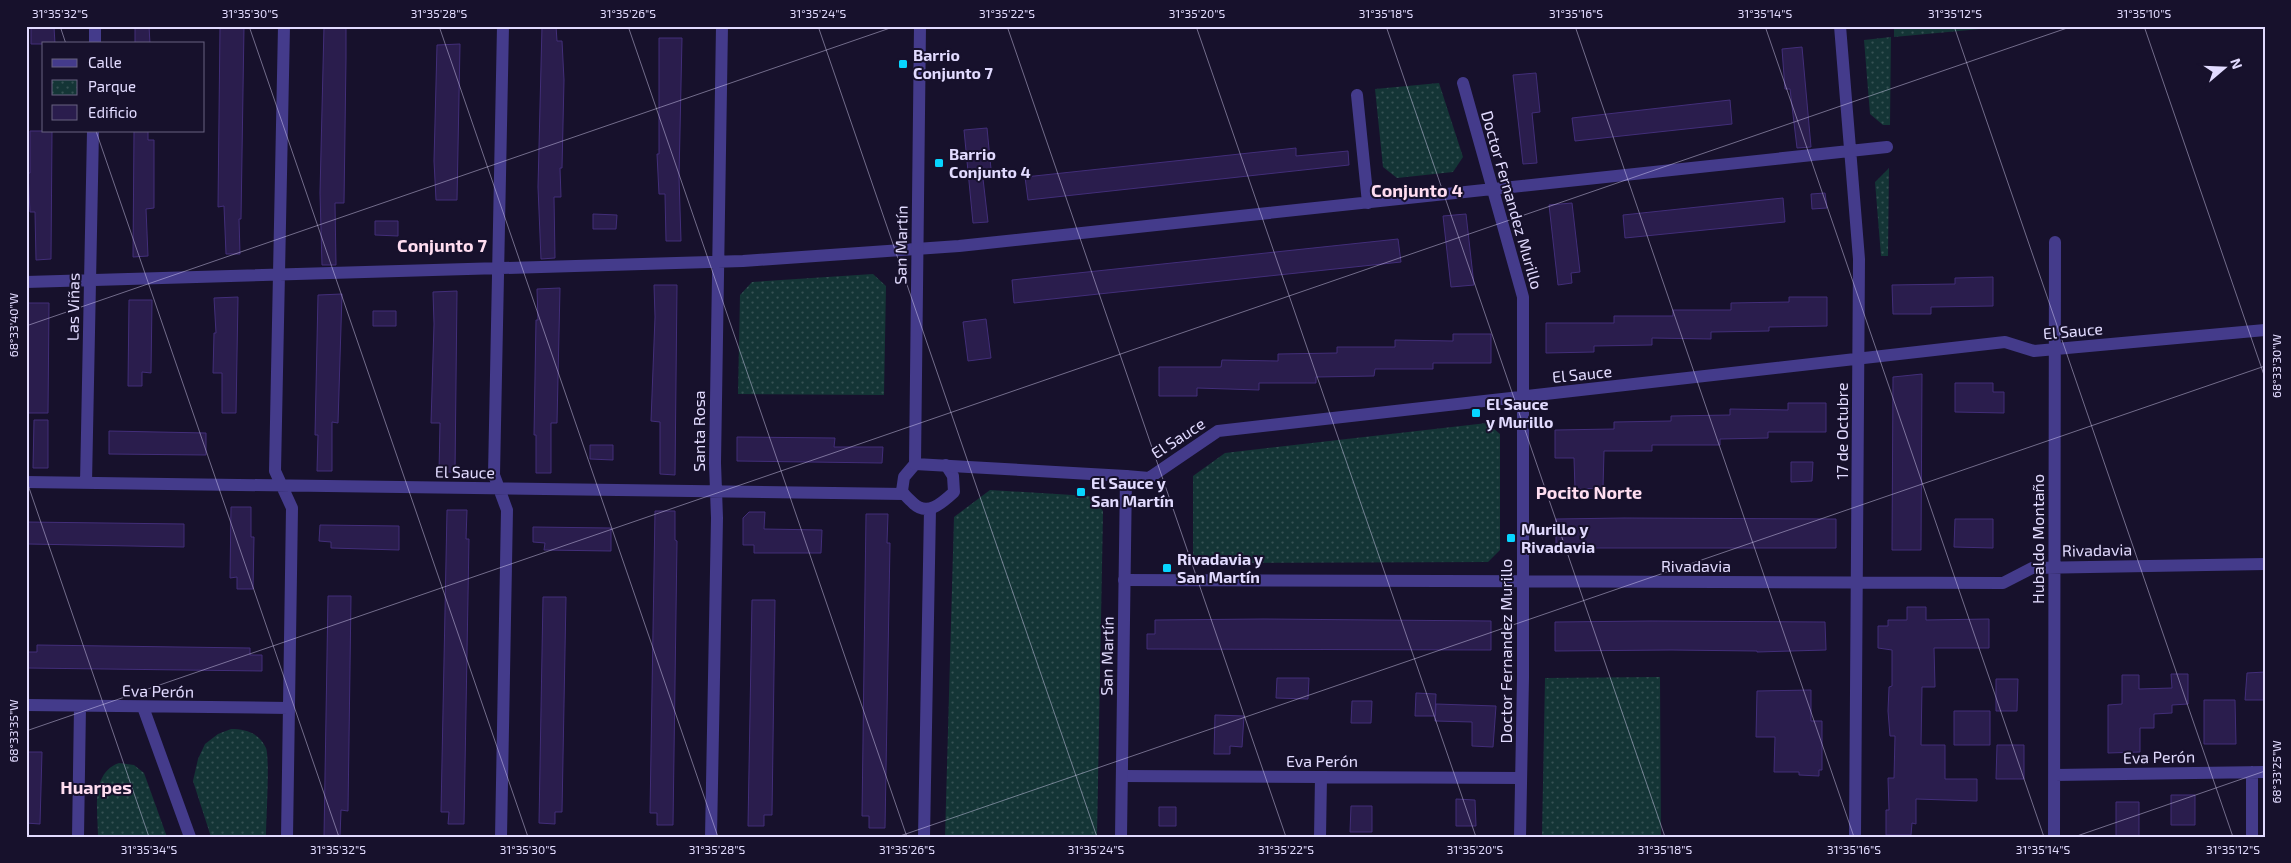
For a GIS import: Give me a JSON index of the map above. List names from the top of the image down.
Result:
{
  "streets": {
    "street": [
      "Doctor Fernandez Murillo",
      "San Martín",
      "Las Viñas",
      "El Sauce",
      "Santa Rosa",
      "17 de Octubre",
      "Hubaldo Montaño",
      "Rivadavia",
      "Eva Perón"
    ]
  },
  "crossings": [
    ["Doctor Fernandez Murillo", "El Sauce"],
    ["Doctor Fernandez Murillo", "Rivadavia"],
    ["Doctor Fernandez Murillo", "Eva Perón"],
    ["San Martín", "El Sauce"],
    ["San Martín", "Rivadavia"],
    ["San Martín", "Eva Perón"],
    ["Las Viñas", "El Sauce"],
    ["El Sauce", "Santa Rosa"],
    ["El Sauce", "17 de Octubre"],
    ["El Sauce", "Hubaldo Montaño"],
    ["17 de Octubre", "Rivadavia"],
    ["Hubaldo Montaño", "Rivadavia"],
    ["Hubaldo Montaño", "Eva Perón"]
  ],
  "districts": [
    "Conjunto 4",
    "Conjunto 7",
    "Pocito Norte",
    "Huarpes"
  ],
  "places": {
    "transit": [
      "Barrio Conjunto 7",
      "Barrio Conjunto 4",
      "El Sauce y Murillo",
      "El Sauce y San Martín",
      "Murillo y Rivadavia",
      "Rivadavia y San Martín"
    ]
  },
  "legend": ["Calle", "Parque", "Edificio"],
  "north": "right",
  "coordinates": [
    "31°35'32\"S",
    "31°35'30\"S",
    "31°35'28\"S",
    "31°35'26\"S",
    "31°35'24\"S",
    "31°35'22\"S",
    "31°35'20\"S",
    "31°35'18\"S",
    "31°35'16\"S",
    "31°35'14\"S",
    "31°35'12\"S",
    "31°35'10\"S",
    "68°33'40\"W",
    "68°33'30\"W",
    "68°33'35\"W",
    "68°33'25\"W",
    "31°35'34\"S"
  ]
}
